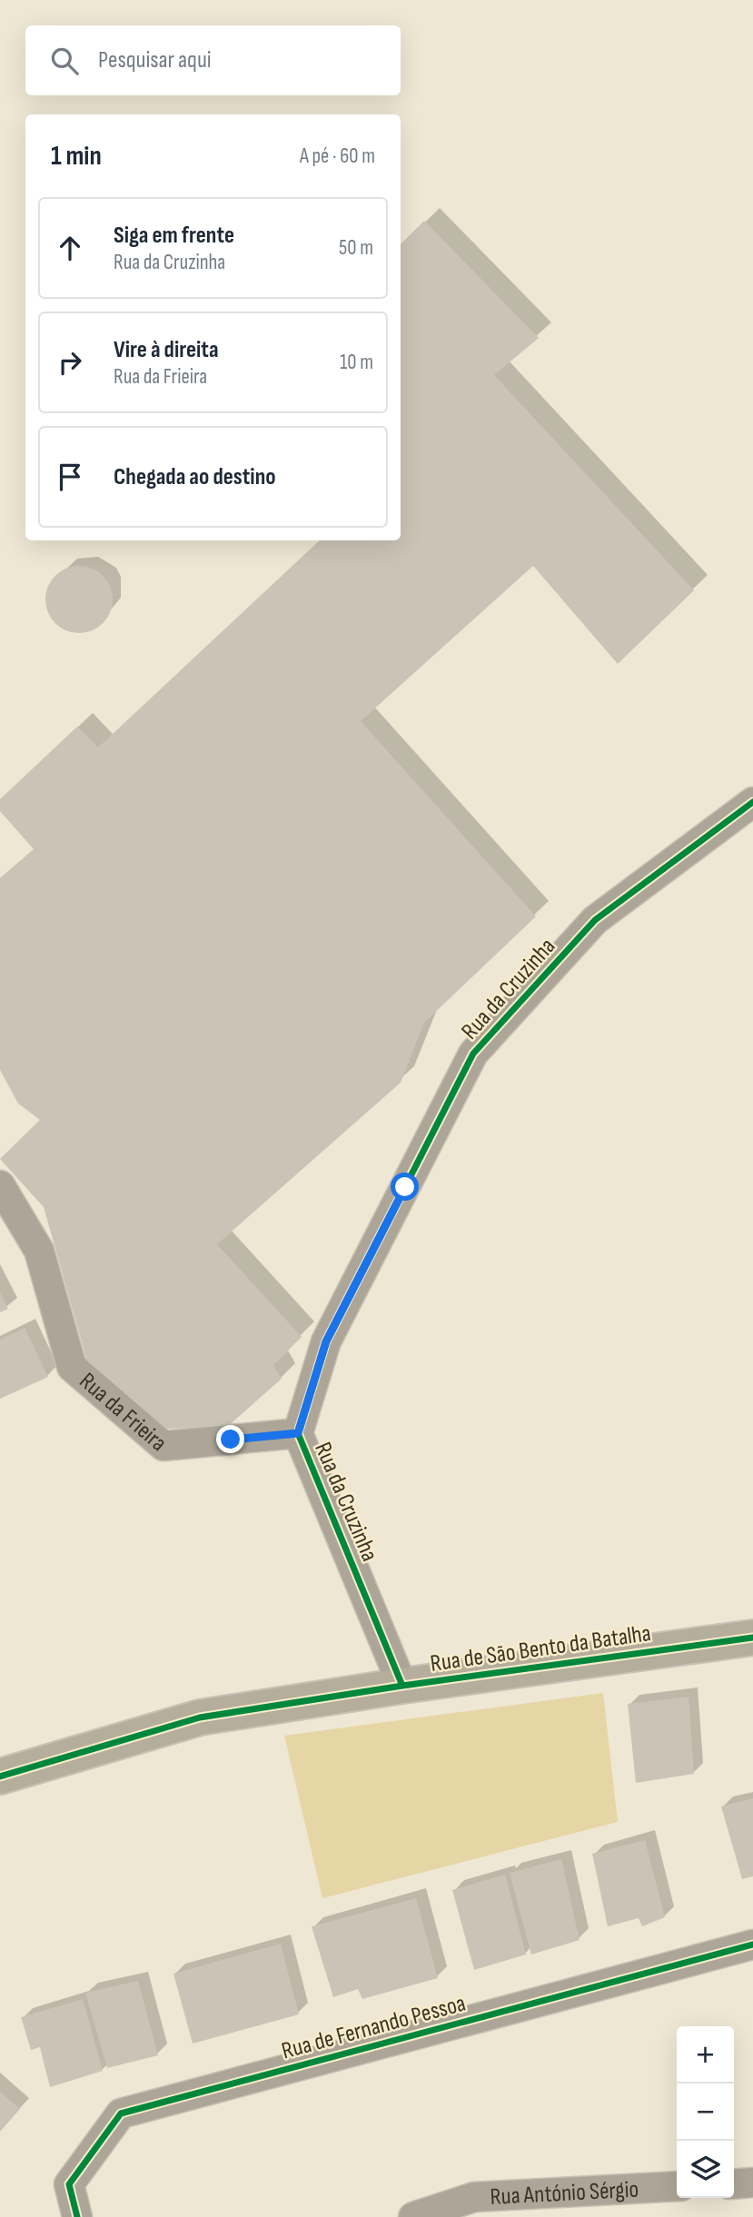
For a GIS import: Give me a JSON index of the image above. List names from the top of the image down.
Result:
{
  "streets": {
    "street": [
      "Rua da Cruzinha",
      "Rua da Frieira",
      "Rua de São Bento da Batalha",
      "Rua de Fernando Pessoa",
      "Rua António Sérgio"
    ]
  },
  "crossings": [
    ["Rua da Cruzinha", "Rua da Frieira"],
    ["Rua da Cruzinha", "Rua de São Bento da Batalha"]
  ],
  "page": {
    "search": "Pesquisar aqui",
    "heading": ["1 min", "A pé · 60 m"],
    "list": [
      ["Siga em frente", "Rua da Cruzinha", "50 m"],
      ["Vire à direita", "Rua da Frieira", "10 m"],
      "Chegada ao destino"
    ],
    "map_buttons": ["+", "−"]
  }
}
